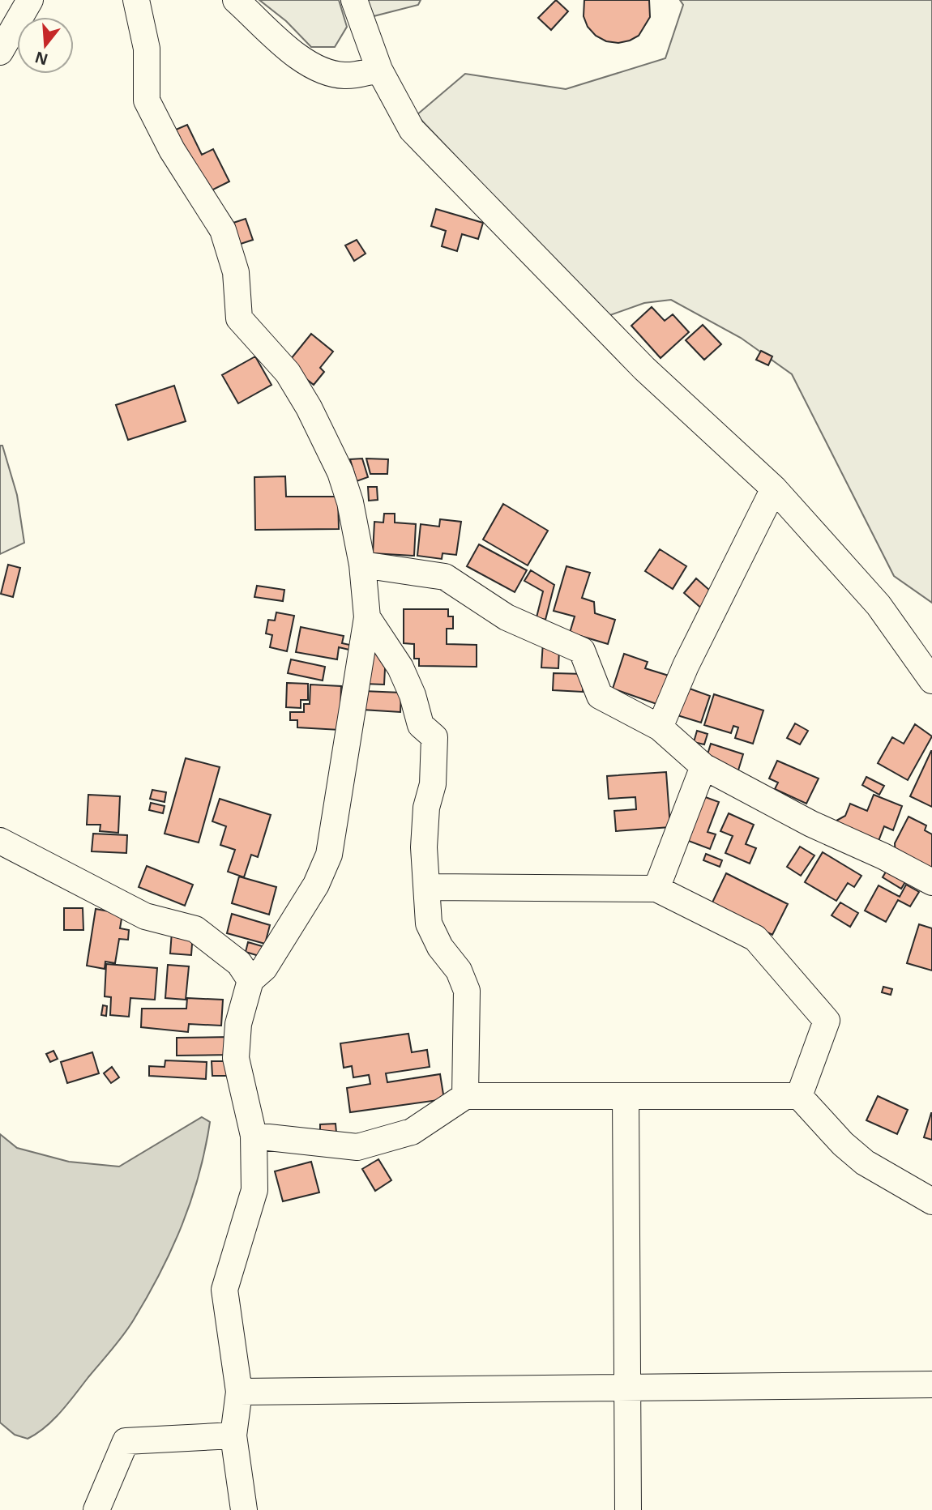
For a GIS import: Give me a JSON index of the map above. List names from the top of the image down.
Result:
{
  "north": "bottom"
}
